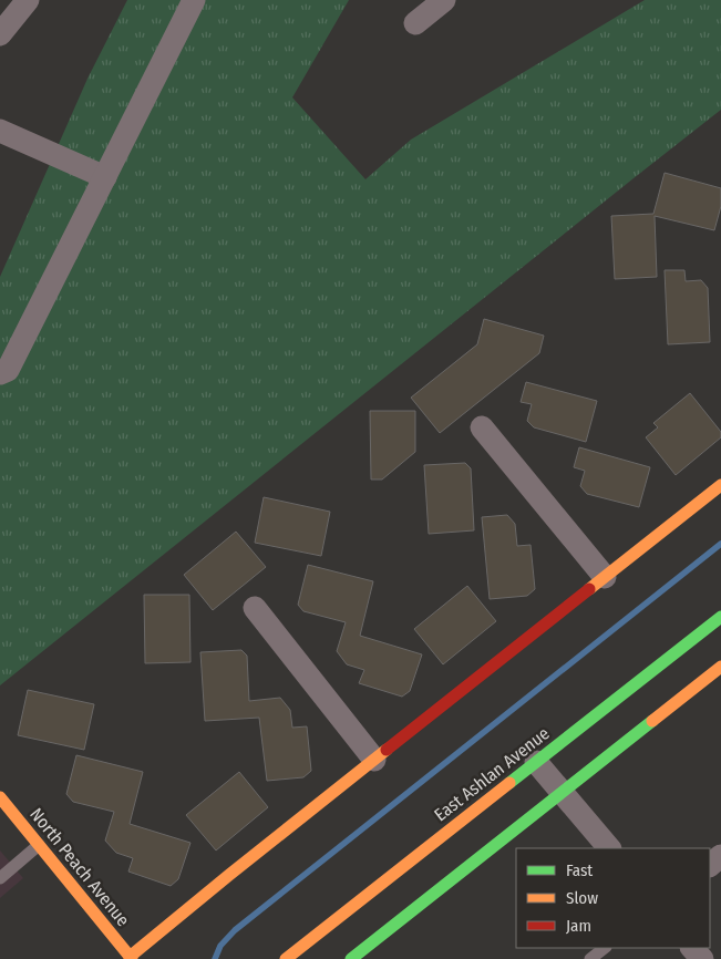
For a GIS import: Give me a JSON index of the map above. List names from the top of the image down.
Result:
{
  "streets": {
    "main road": ["East Ashlan Avenue", "North Peach Avenue"]
  },
  "legend": ["Fast", "Slow", "Jam"]
}
